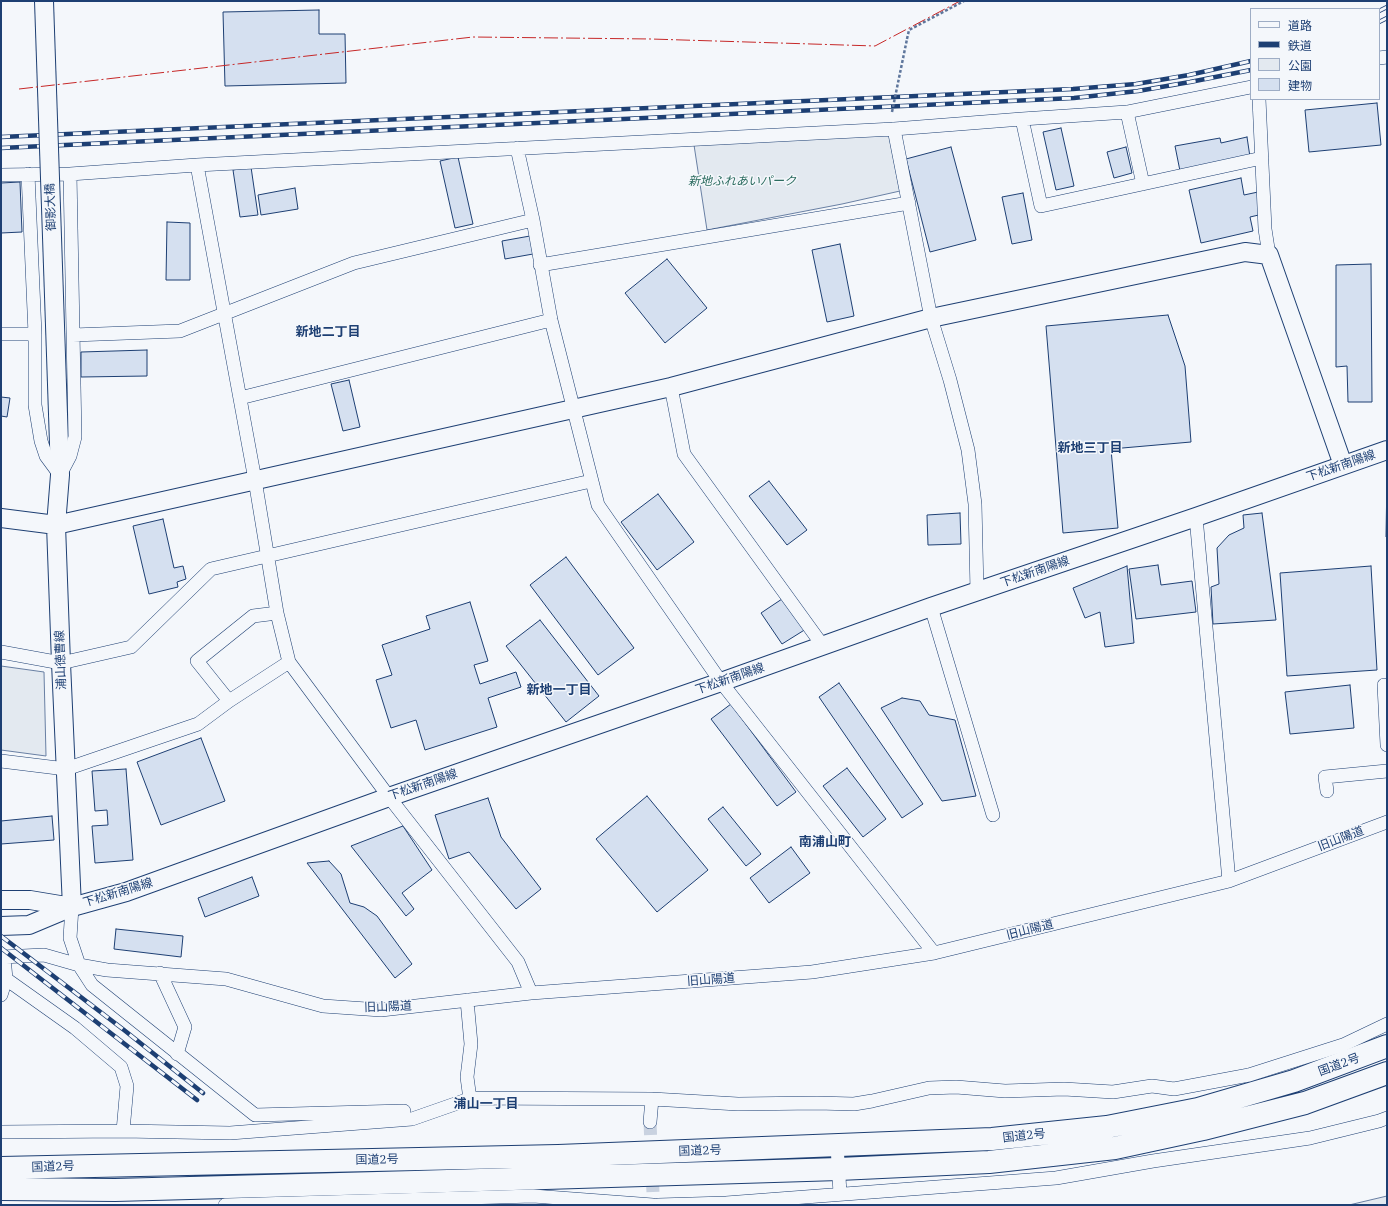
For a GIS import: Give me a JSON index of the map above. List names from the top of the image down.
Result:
{
  "streets": {
    "highway": ["国道2号"],
    "street": [
      "御影大橋",
      "下松新南陽線",
      "浦山徳曹線",
      "旧山陽道"
    ]
  },
  "crossings": [
    ["御影大橋", "浦山徳曹線"],
    ["下松新南陽線", "浦山徳曹線"]
  ],
  "districts": [
    "新地二丁目",
    "新地三丁目",
    "新地一丁目",
    "南浦山町",
    "浦山一丁目"
  ],
  "parks": ["新地ふれあいパーク"],
  "legend": [
    "道路",
    "鉄道",
    "公園",
    "建物"
  ]
}
